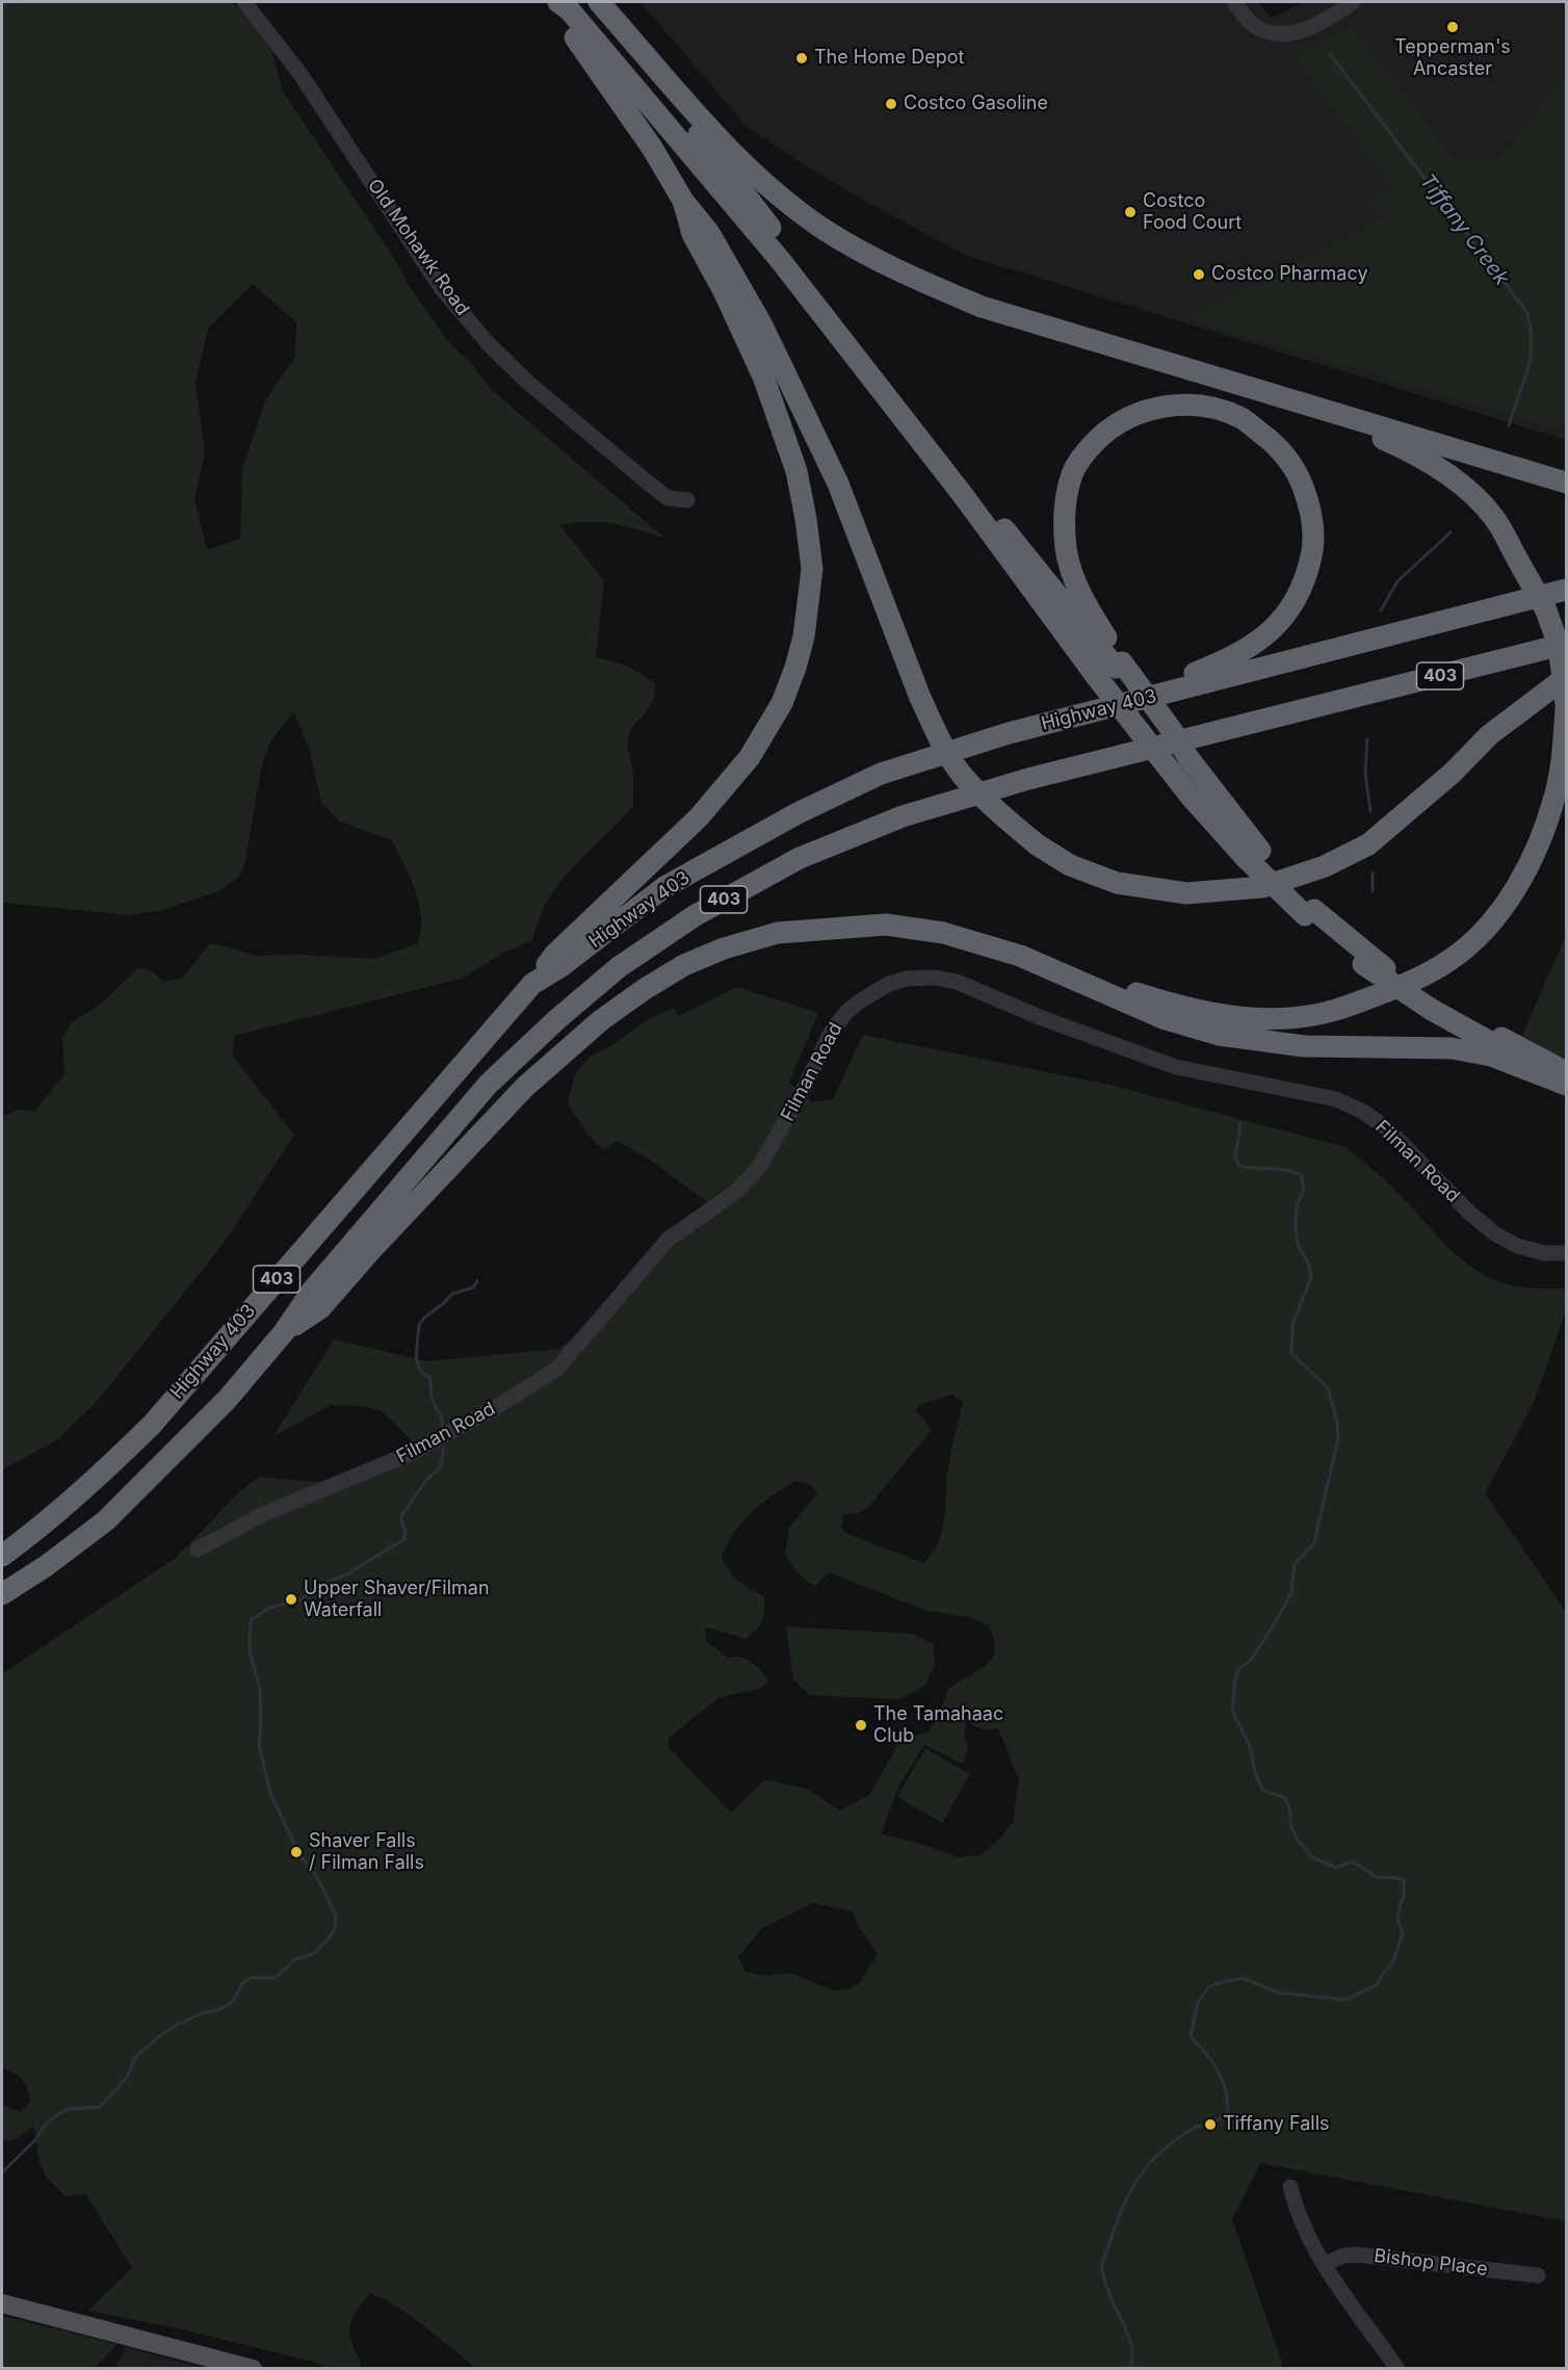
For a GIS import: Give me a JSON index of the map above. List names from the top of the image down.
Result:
{
  "streets": {
    "highway": ["403", "Highway 403"],
    "street": ["Old Mohawk Road", "Filman Road", "Bishop Place"]
  },
  "water": ["Tiffany Creek"],
  "places": [
    "Tepperman's Ancaster",
    "The Home Depot",
    "Costco Gasoline",
    "Costco Food Court",
    "Costco Pharmacy",
    "Upper Shaver/Filman Waterfall",
    "The Tamahaac Club",
    "Shaver Falls / Filman Falls",
    "Tiffany Falls"
  ]
}
